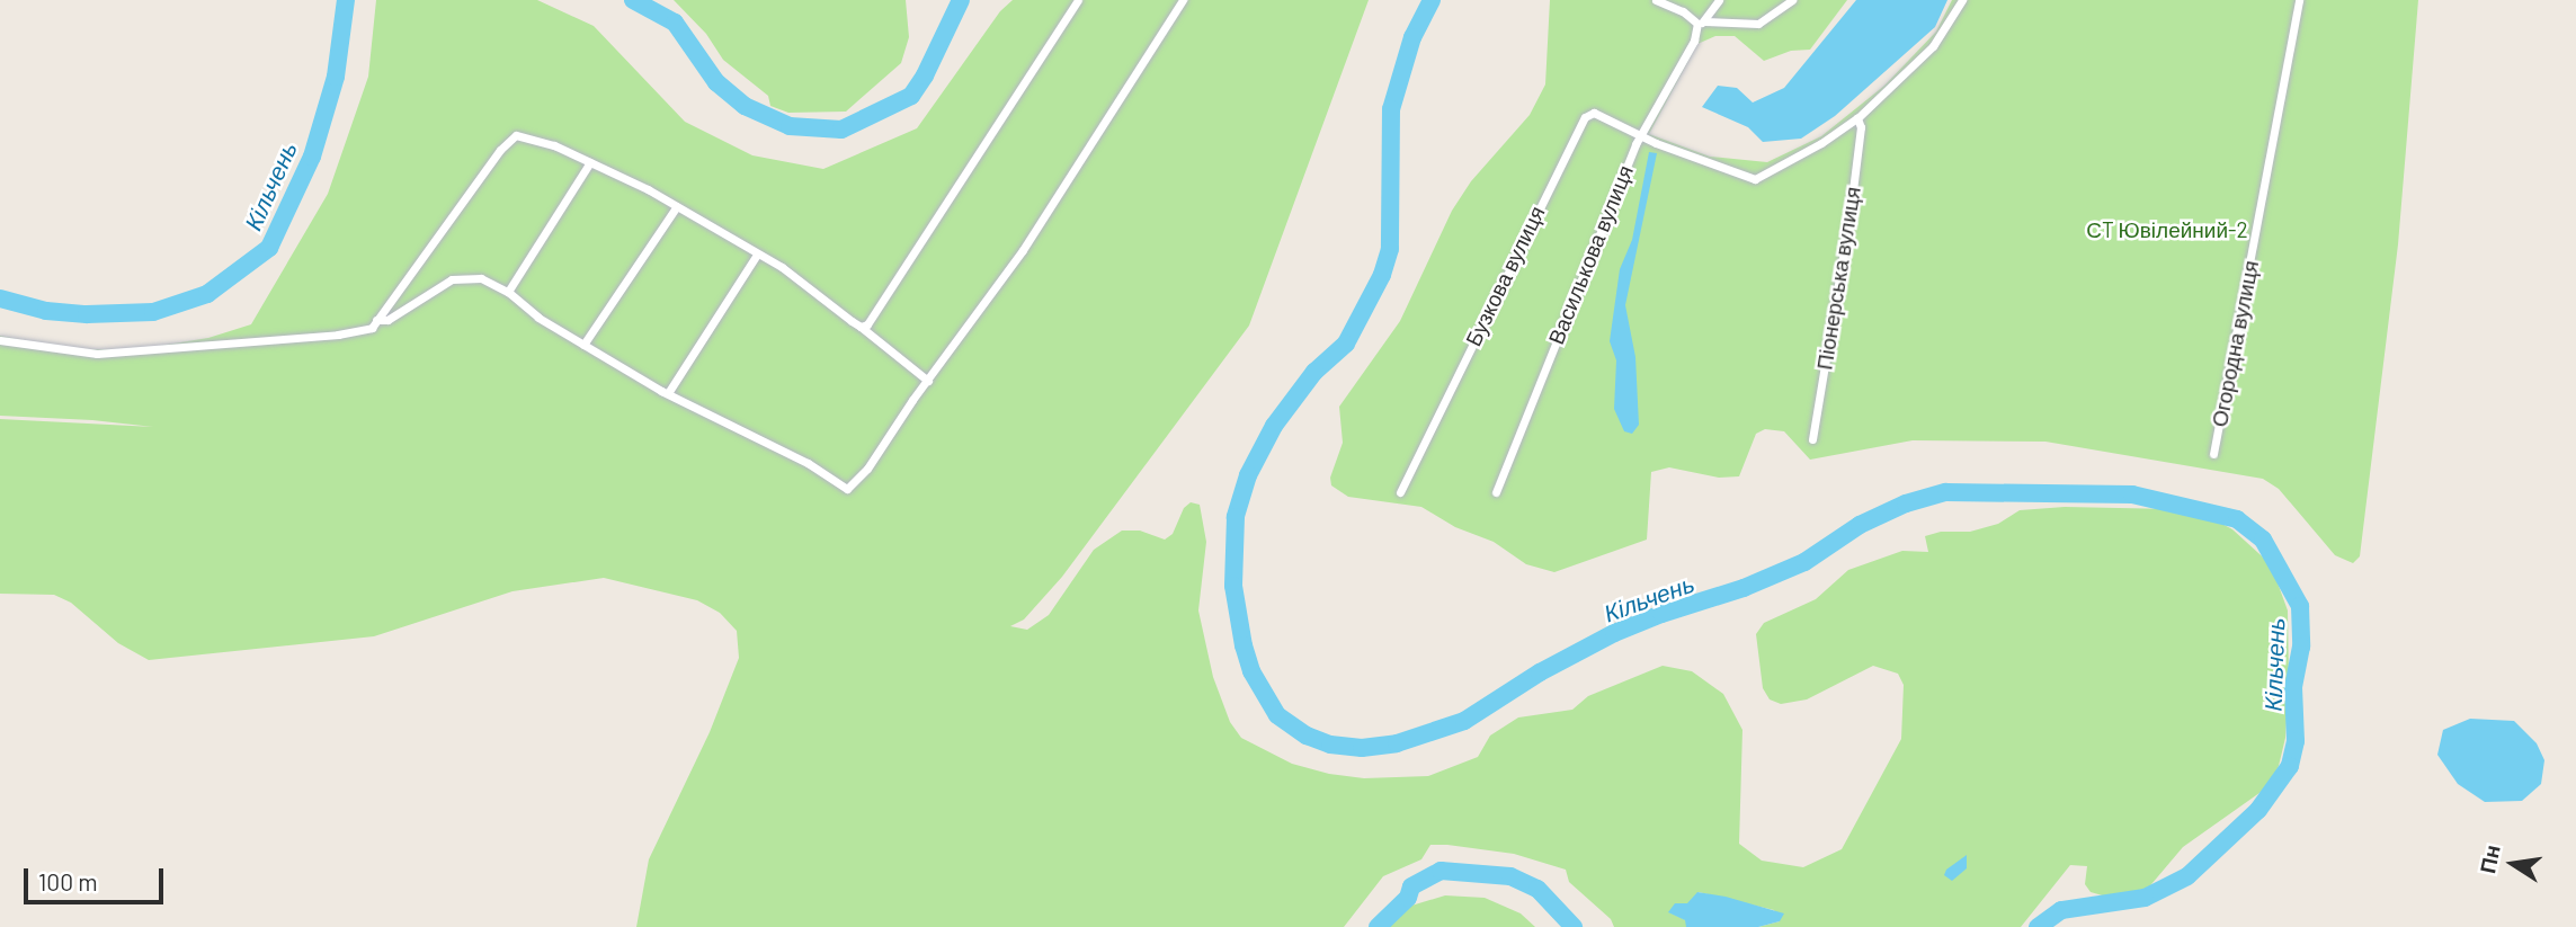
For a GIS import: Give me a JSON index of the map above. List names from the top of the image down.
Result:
{
  "streets": {
    "street": [
      "Василькова вулиця",
      "Бузкова вулиця",
      "Піонерська вулиця",
      "Огородна вулиця"
    ]
  },
  "crossings": [
    ["Василькова вулиця", "Бузкова вулиця"]
  ],
  "water": ["Кільчень"],
  "parks": ["СT Ювілейний-2"],
  "scale_bar": "100 m",
  "north": "left"
}
